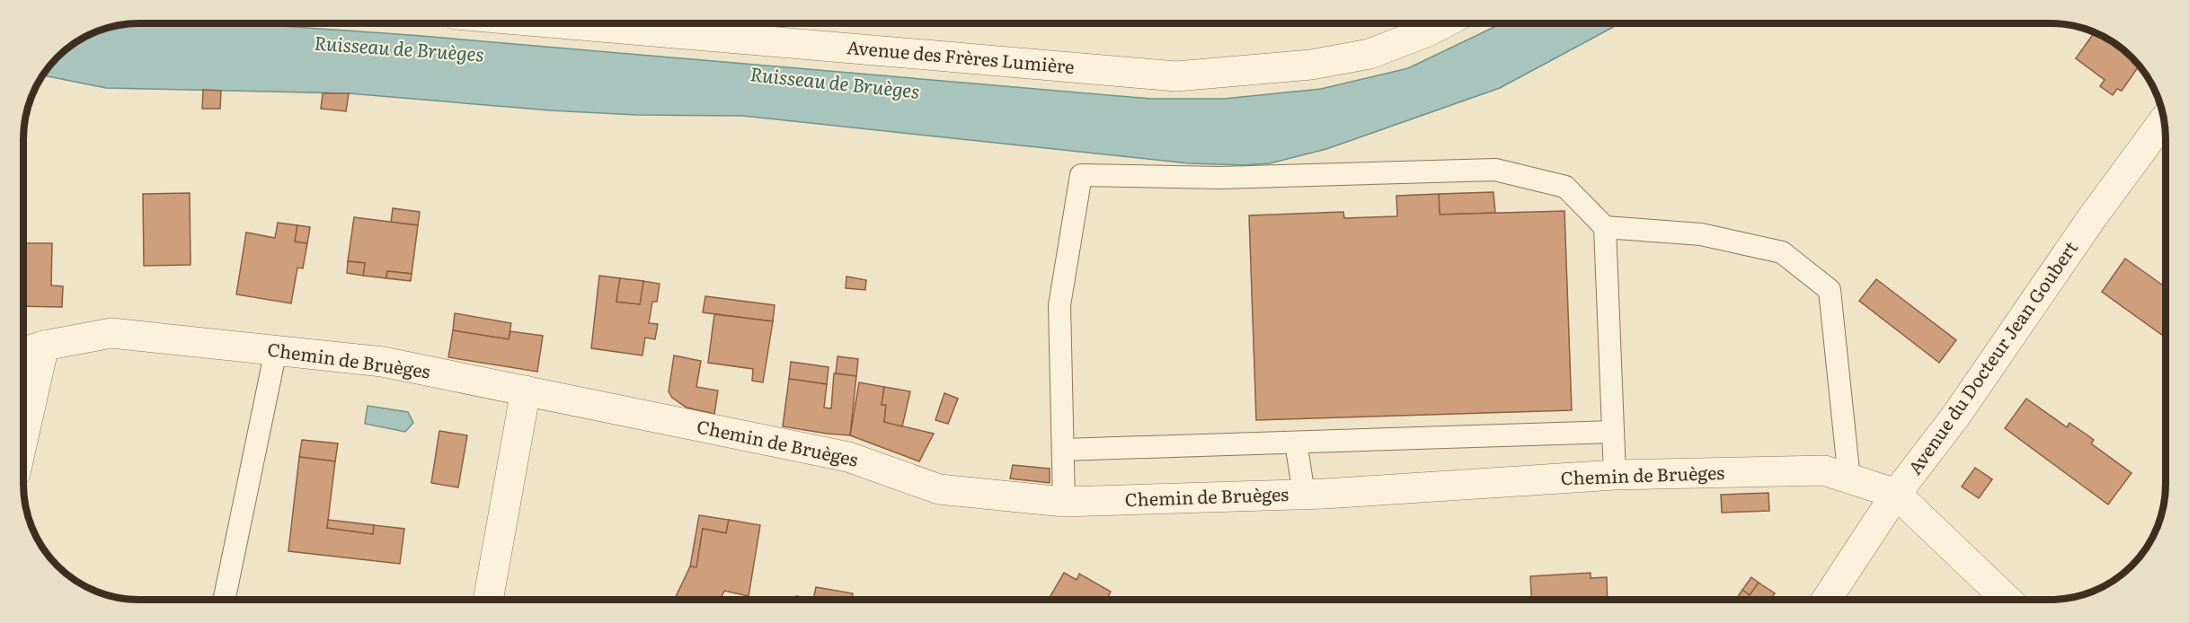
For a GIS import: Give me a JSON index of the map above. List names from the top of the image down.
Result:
{
  "streets": {
    "street": ["Avenue des Frères Lumière", "Avenue du Docteur Jean Goubert", "Chemin de Bruèges"]
  },
  "crossings": [
    ["Avenue du Docteur Jean Goubert", "Chemin de Bruèges"]
  ],
  "water": ["Ruisseau de Bruèges"]
}
